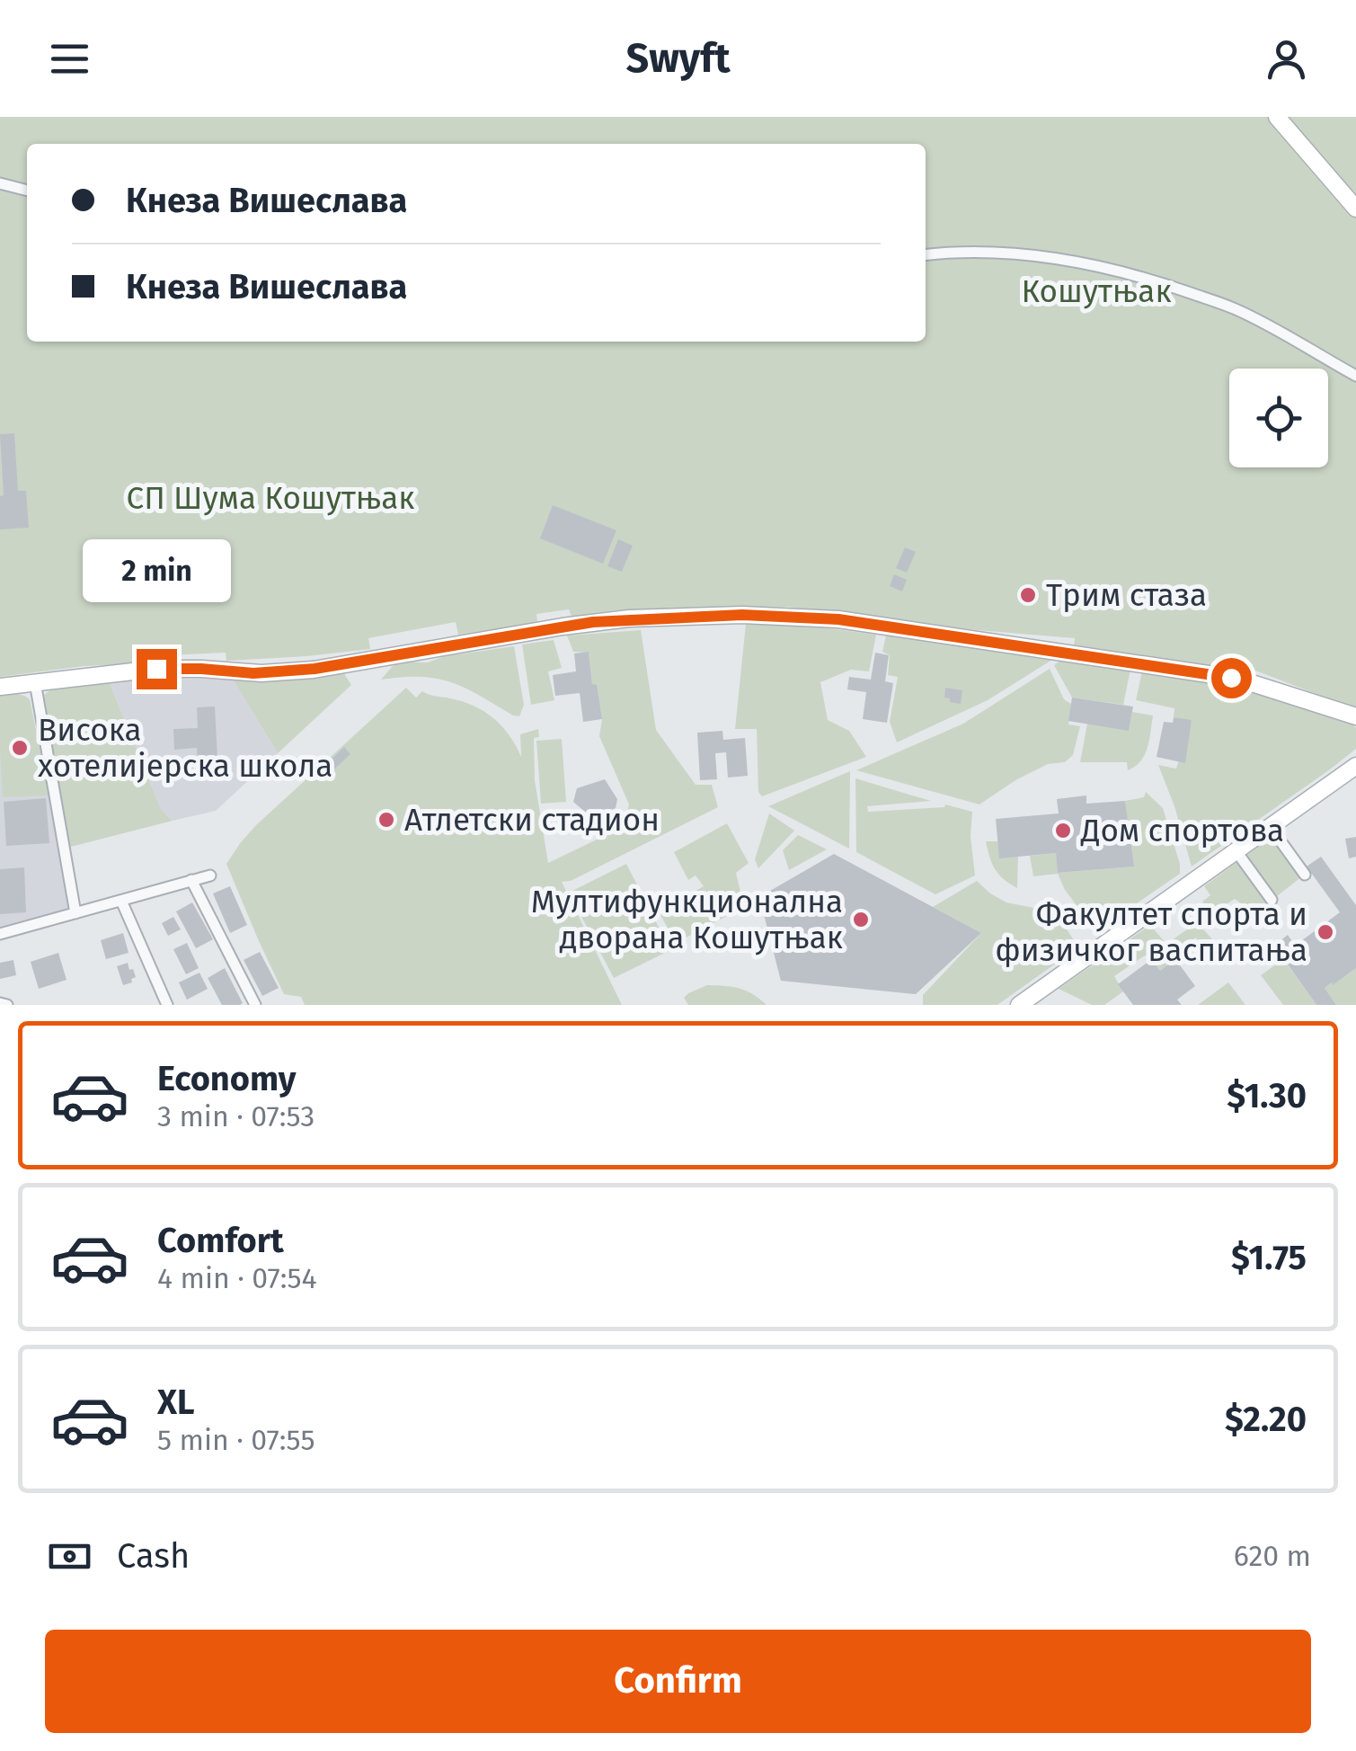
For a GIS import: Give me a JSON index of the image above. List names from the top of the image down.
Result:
{
  "parks": ["Кошутњак", "СП Шума Кошутњак"],
  "places": [
    "Трим стаза",
    "Висока хотелијерска школа",
    "Атлетски стадион",
    "Дом спортова",
    "Мултифункционална дворана Кошутњак",
    "Факултет спорта и физичког васпитања"
  ],
  "page": {
    "header": "Swyft",
    "banner": ["Кнеза Вишеслава", "Кнеза Вишеслава"],
    "bubble": "2 min",
    "list": [
      {
        "name": "Economy",
        "note": "3 min · 07:53",
        "value": "$1.30"
      },
      {
        "name": "Comfort",
        "note": "4 min · 07:54",
        "value": "$1.75"
      },
      {
        "name": "XL",
        "note": "5 min · 07:55",
        "value": "$2.20"
      }
    ],
    "pay": ["Cash", "620 m"],
    "buttons": "Confirm"
  }
}
